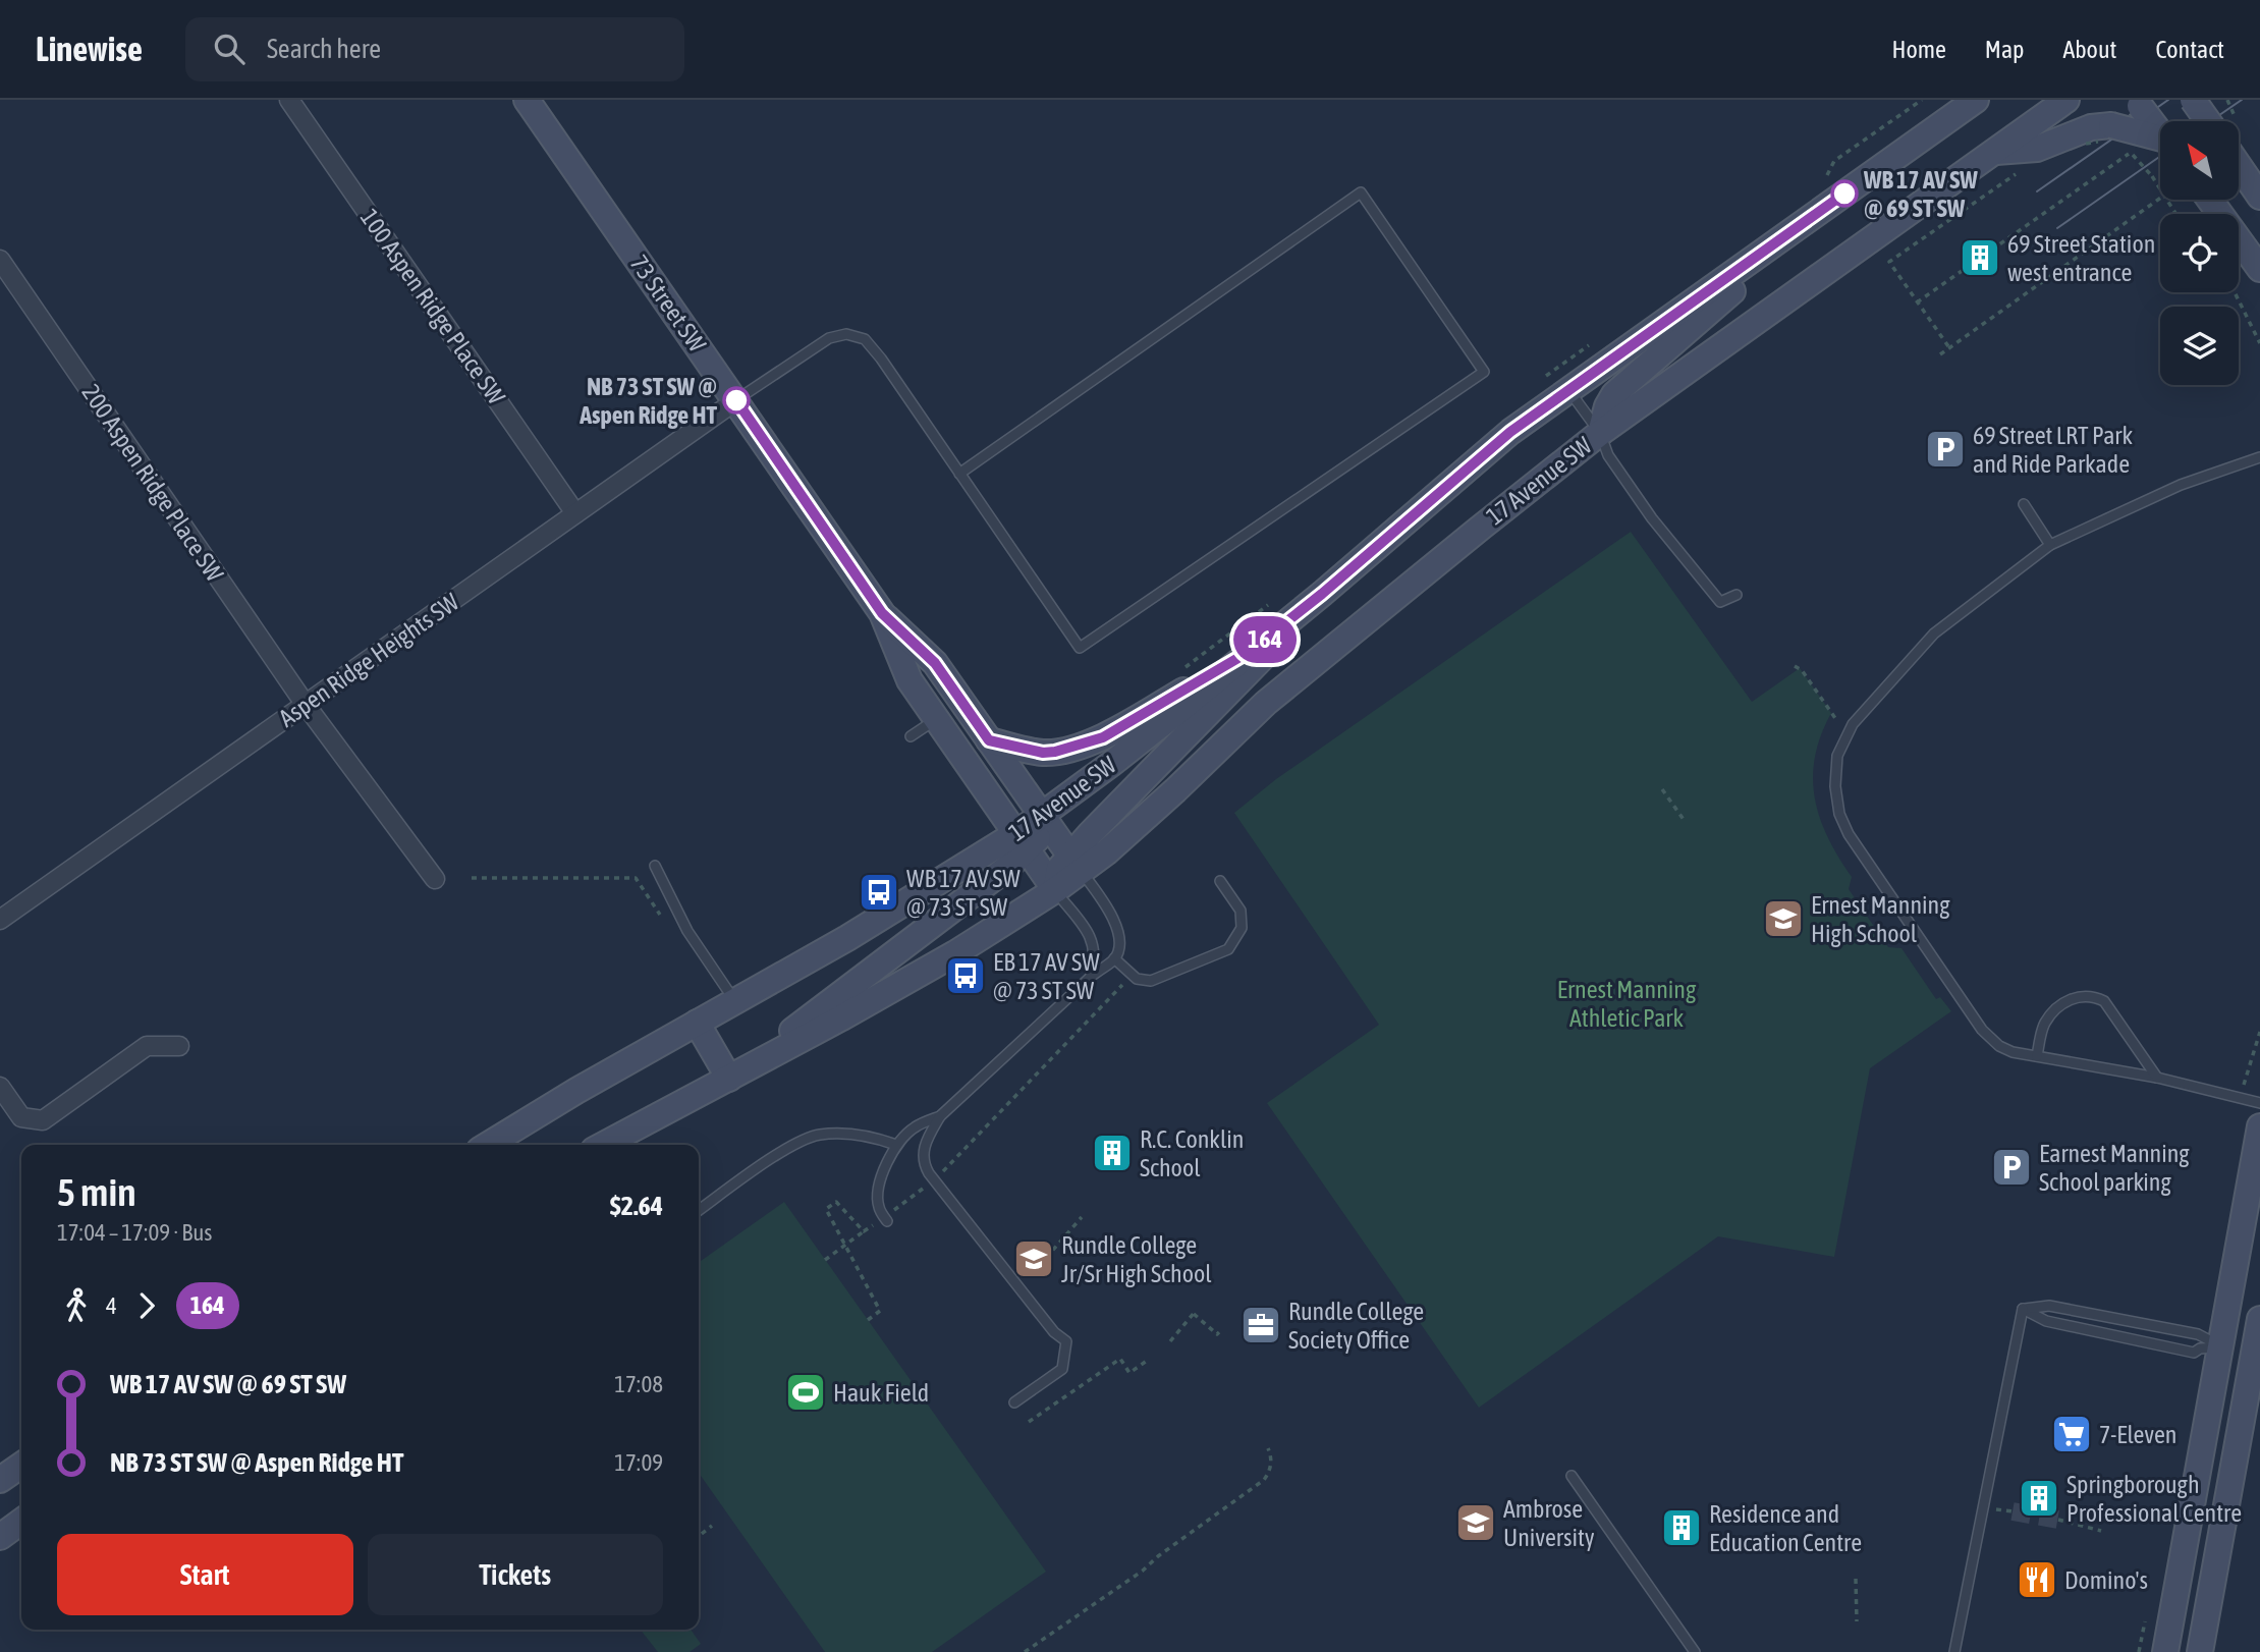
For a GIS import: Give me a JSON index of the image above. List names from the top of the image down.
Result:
{
  "streets": {
    "main road": ["73 Street SW", "17 Avenue SW"],
    "street": ["100 Aspen Ridge Place SW", "200 Aspen Ridge Place SW", "Aspen Ridge Heights SW"]
  },
  "crossings": [
    ["73 Street SW", "17 Avenue SW"],
    ["73 Street SW", "Aspen Ridge Heights SW"],
    ["100 Aspen Ridge Place SW", "Aspen Ridge Heights SW"],
    ["200 Aspen Ridge Place SW", "Aspen Ridge Heights SW"]
  ],
  "parks": ["Ernest Manning Athletic Park"],
  "places": {
    "other": ["WB 17 AV SW @ 69 ST SW", "NB 73 ST SW @ Aspen Ridge HT"],
    "building": [
      "69 Street Station west entrance",
      "R.C. Conklin School",
      "Springborough Professional Centre",
      "Residence and Education Centre"
    ],
    "parking": ["69 Street LRT Park and Ride Parkade", "Earnest Manning School parking"],
    "bus stop": ["WB 17 AV SW @ 73 ST SW", "EB 17 AV SW @ 73 ST SW"],
    "school or university": ["Ernest Manning High School", "Rundle College Jr/Sr High School", "Ambrose University"],
    "office": ["Rundle College Society Office"],
    "sports": ["Hauk Field"],
    "supermarket": ["7-Eleven"],
    "restaurant": ["Domino's"]
  },
  "lines": ["bus line 164"],
  "north": "top left",
  "page": {
    "header": "Linewise",
    "search": "Search here",
    "nav": [
      "Home",
      "Map",
      "About",
      "Contact"
    ],
    "on_map": "164",
    "heading": ["5 min", "17:04 – 17:09 · Bus", "$2.64"],
    "legs": ["4", "164"],
    "list": [
      {
        "name": "WB 17 AV SW @ 69 ST SW",
        "value": "17:08"
      },
      {
        "name": "NB 73 ST SW @ Aspen Ridge HT",
        "value": "17:09"
      }
    ],
    "buttons": ["Start", "Tickets"]
  }
}
